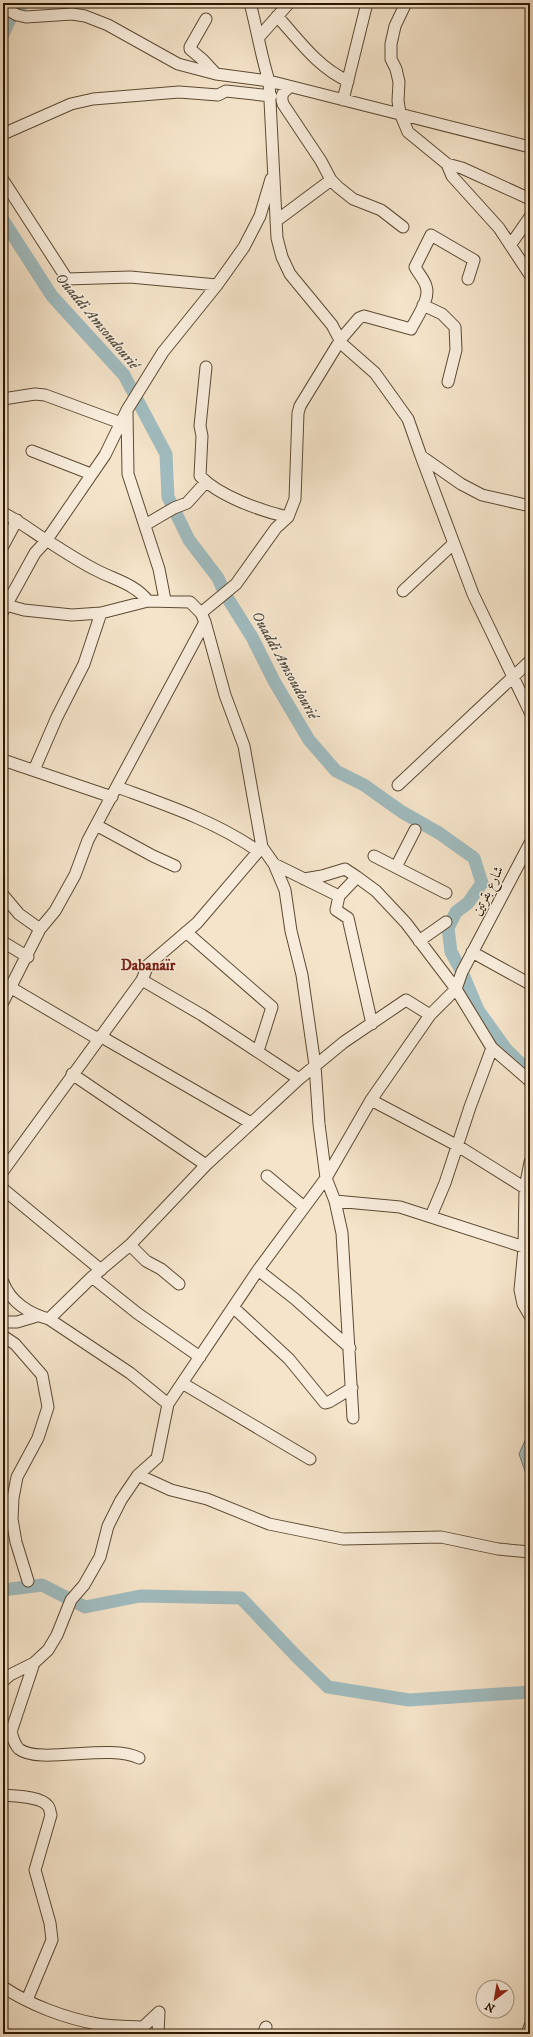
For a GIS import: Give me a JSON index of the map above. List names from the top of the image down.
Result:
{
  "streets": {
    "street": ["شارع بقرتين"]
  },
  "districts": ["Dabanaïr"],
  "water": ["Ouaddi Amsoudourié"],
  "north": "bottom left"
}
